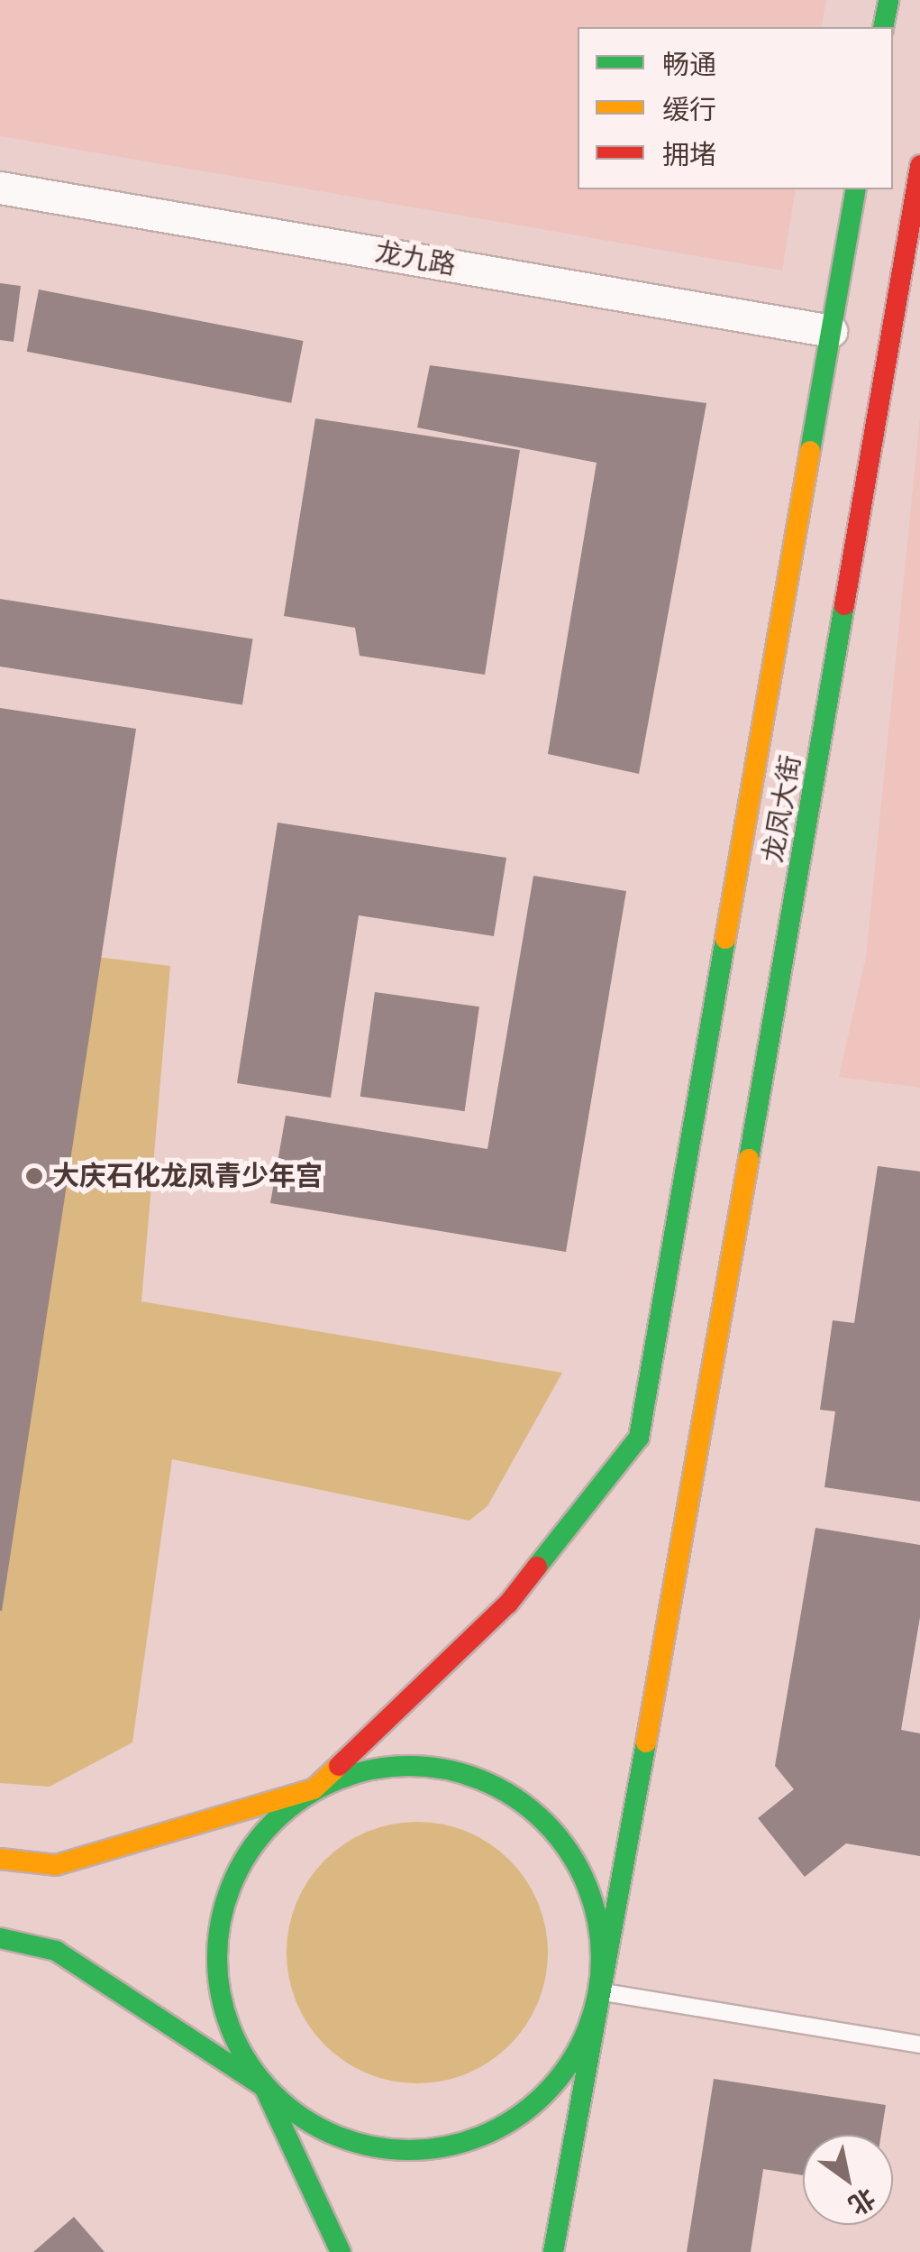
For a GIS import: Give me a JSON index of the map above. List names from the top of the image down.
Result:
{
  "streets": {
    "main road": ["龙凤大街"],
    "street": ["龙九路"]
  },
  "crossings": [
    ["龙九路", "龙凤大街"]
  ],
  "places": ["大庆石化龙凤青少年宫"],
  "legend": ["畅通", "缓行", "拥堵"],
  "north": "bottom right"
}
